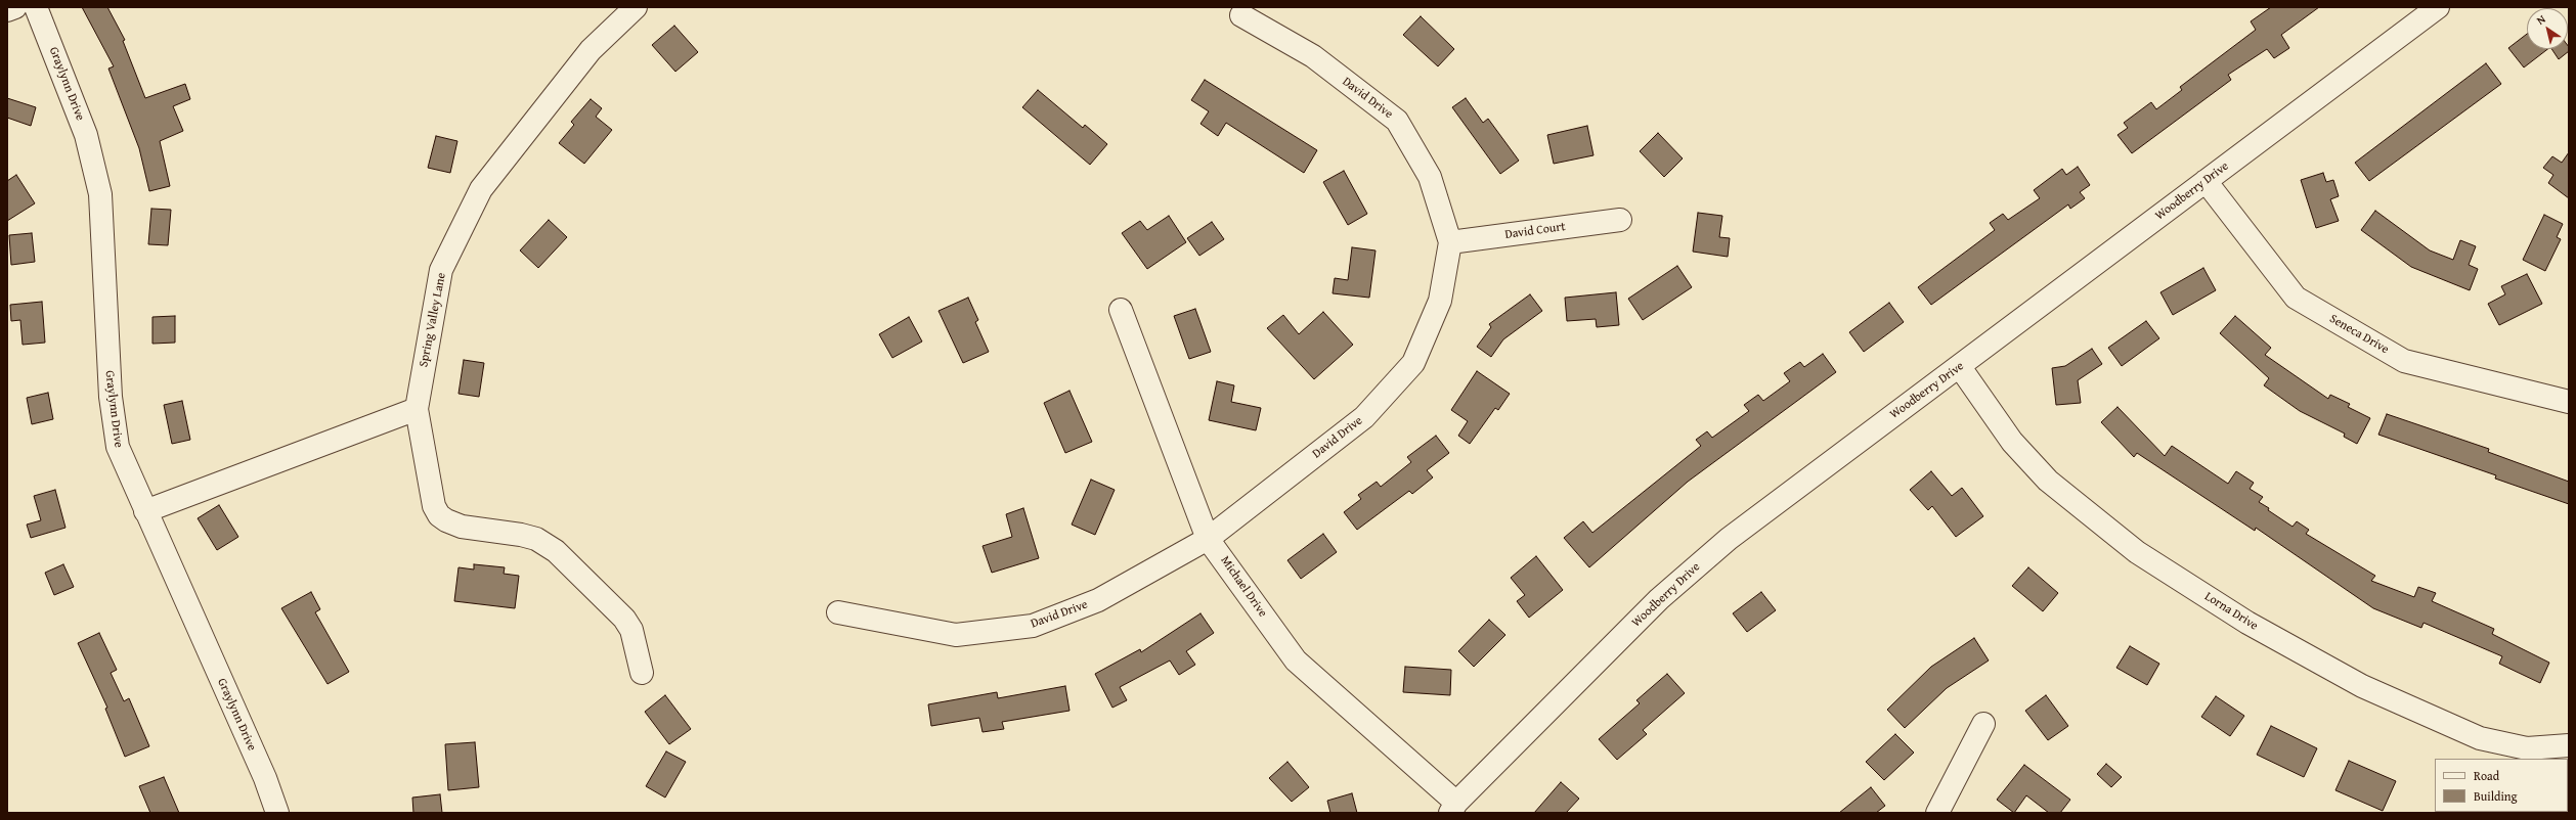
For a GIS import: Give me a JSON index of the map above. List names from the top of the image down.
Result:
{
  "streets": {
    "street": [
      "Graylynn Drive",
      "David Drive",
      "Woodberry Drive",
      "David Court",
      "Spring Valley Lane",
      "Seneca Drive",
      "Michael Drive",
      "Lorna Drive"
    ]
  },
  "crossings": [
    ["David Drive", "David Court"],
    ["David Drive", "Michael Drive"],
    ["Woodberry Drive", "Seneca Drive"],
    ["Woodberry Drive", "Michael Drive"],
    ["Woodberry Drive", "Lorna Drive"]
  ],
  "legend": ["Road", "Building"],
  "north": "top left"
}
